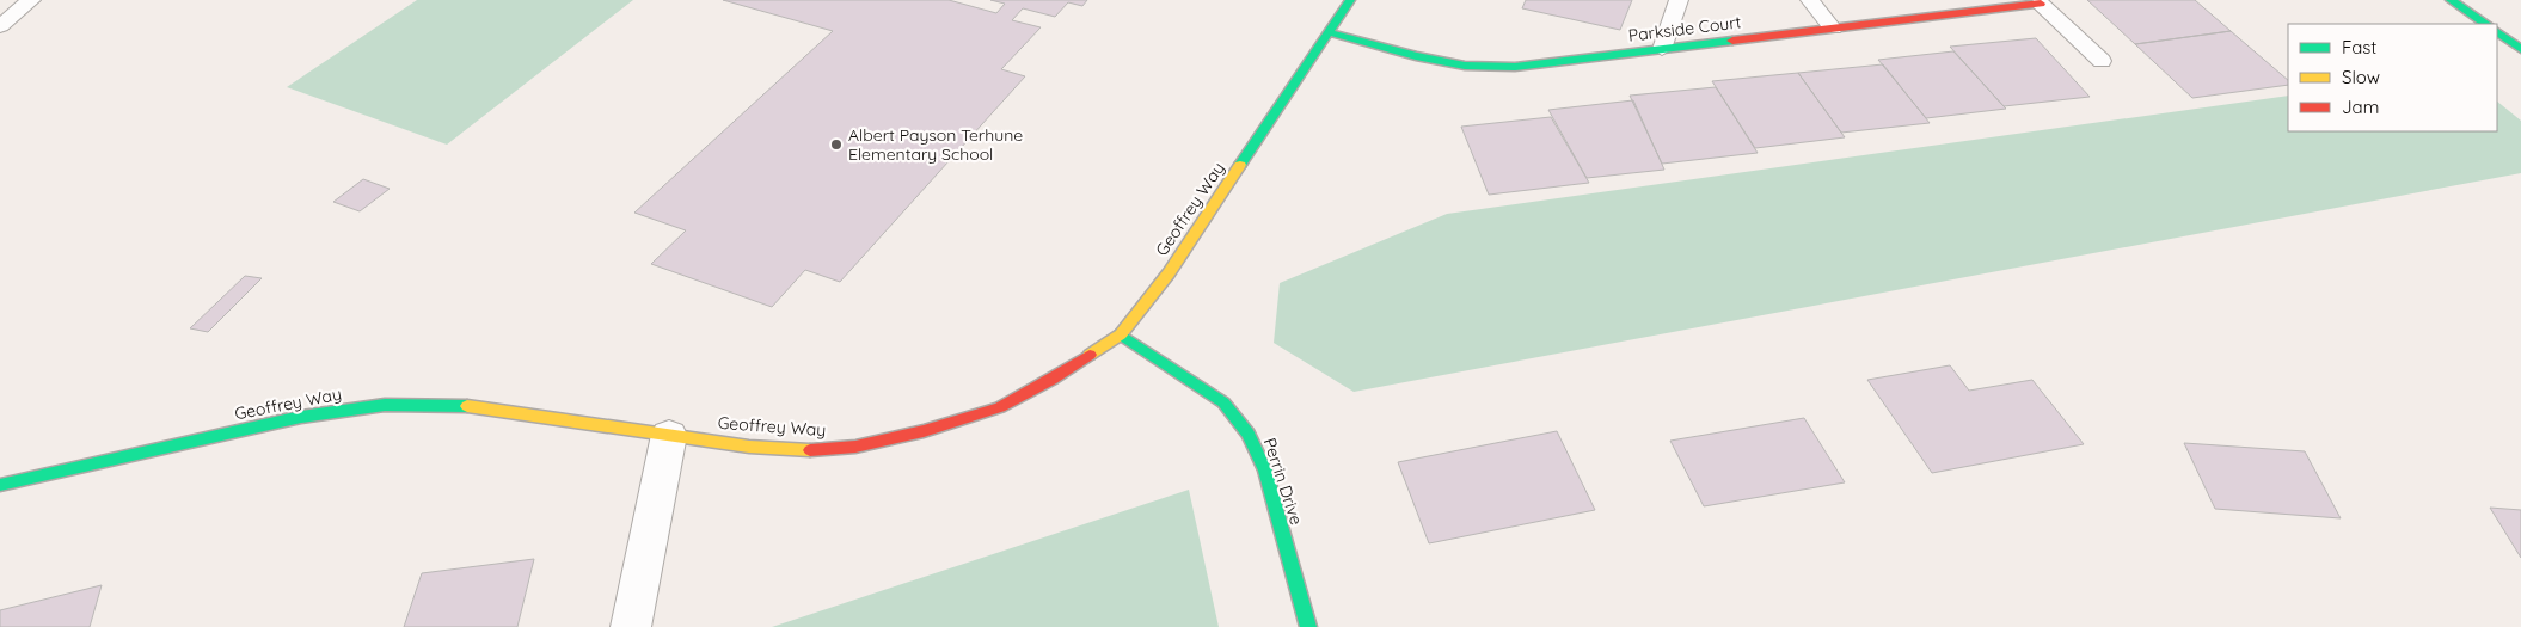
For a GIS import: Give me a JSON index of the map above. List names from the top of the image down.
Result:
{
  "streets": {
    "street": ["Parkside Court", "Geoffrey Way", "Perrin Drive"]
  },
  "crossings": [
    ["Parkside Court", "Geoffrey Way"],
    ["Geoffrey Way", "Perrin Drive"]
  ],
  "places": ["Albert Payson Terhune Elementary School"],
  "legend": ["Fast", "Slow", "Jam"]
}
